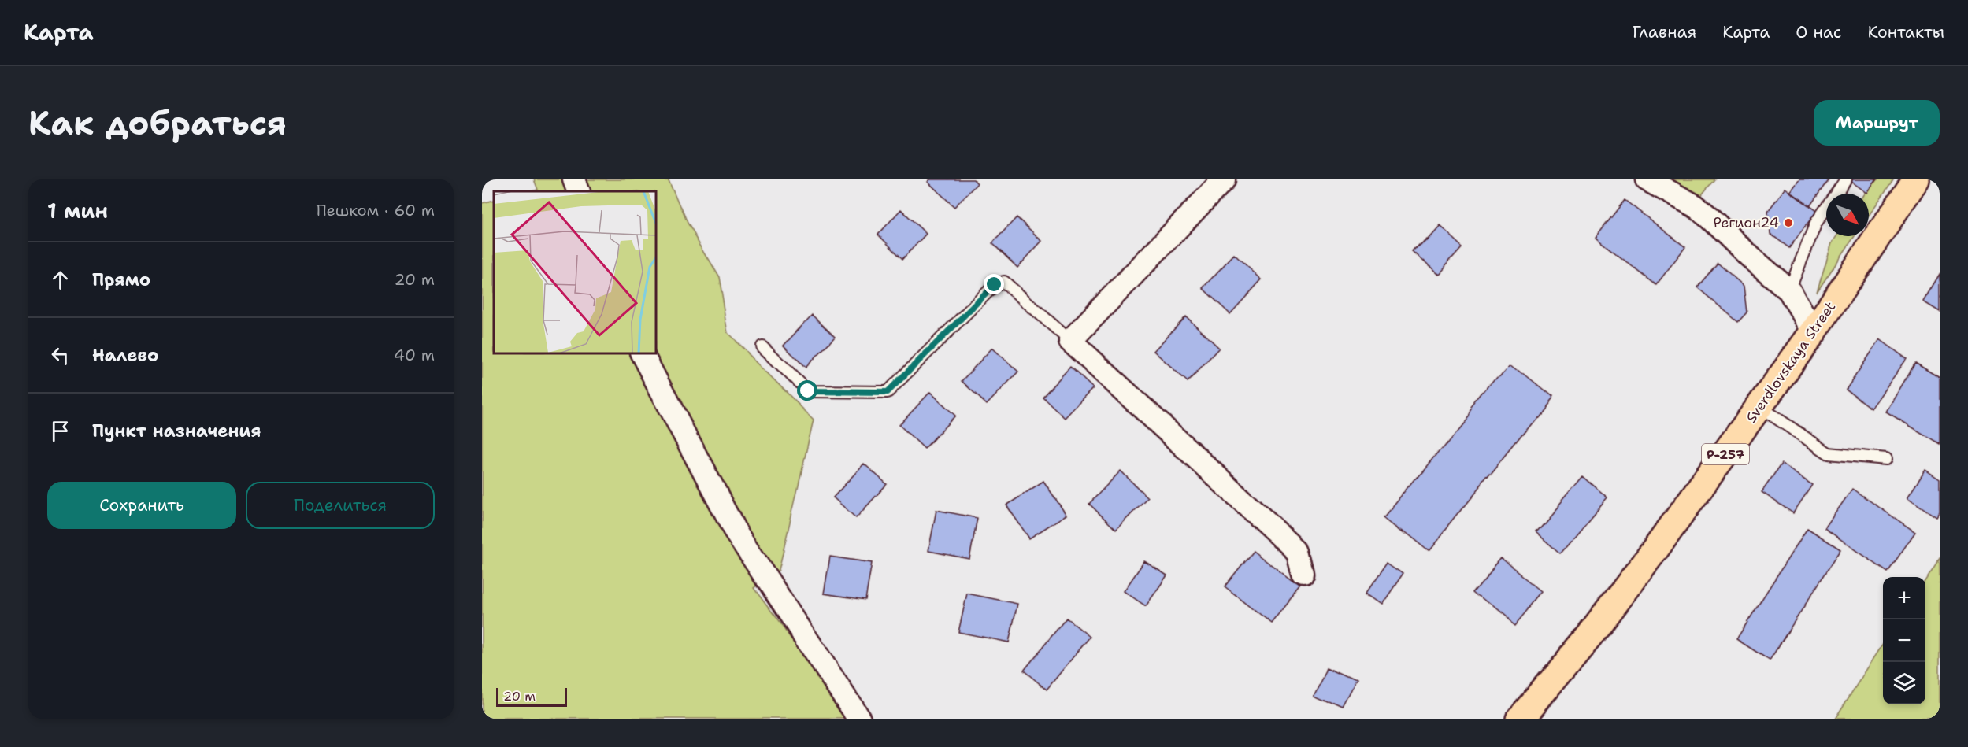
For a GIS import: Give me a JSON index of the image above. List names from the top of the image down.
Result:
{
  "streets": {
    "highway": ["Sverdlovskaya Street", "Р-257"]
  },
  "places": ["Регион24"],
  "scale_bar": "20 m",
  "north": "bottom right",
  "page": {
    "header": "Карта",
    "nav": [
      "Главная",
      "Карта",
      "О нас",
      "Контакты"
    ],
    "buttons": [
      "Маршрут",
      ["Сохранить", "Поделиться"]
    ],
    "title": "Как добраться",
    "heading": ["1 мин", "Пешком · 60 m"],
    "list": [
      ["Прямо", "20 m"],
      ["Налево", "40 m"],
      "Пункт назначения"
    ],
    "map_buttons": ["+", "−"],
    "scale": "20 m"
  }
}
